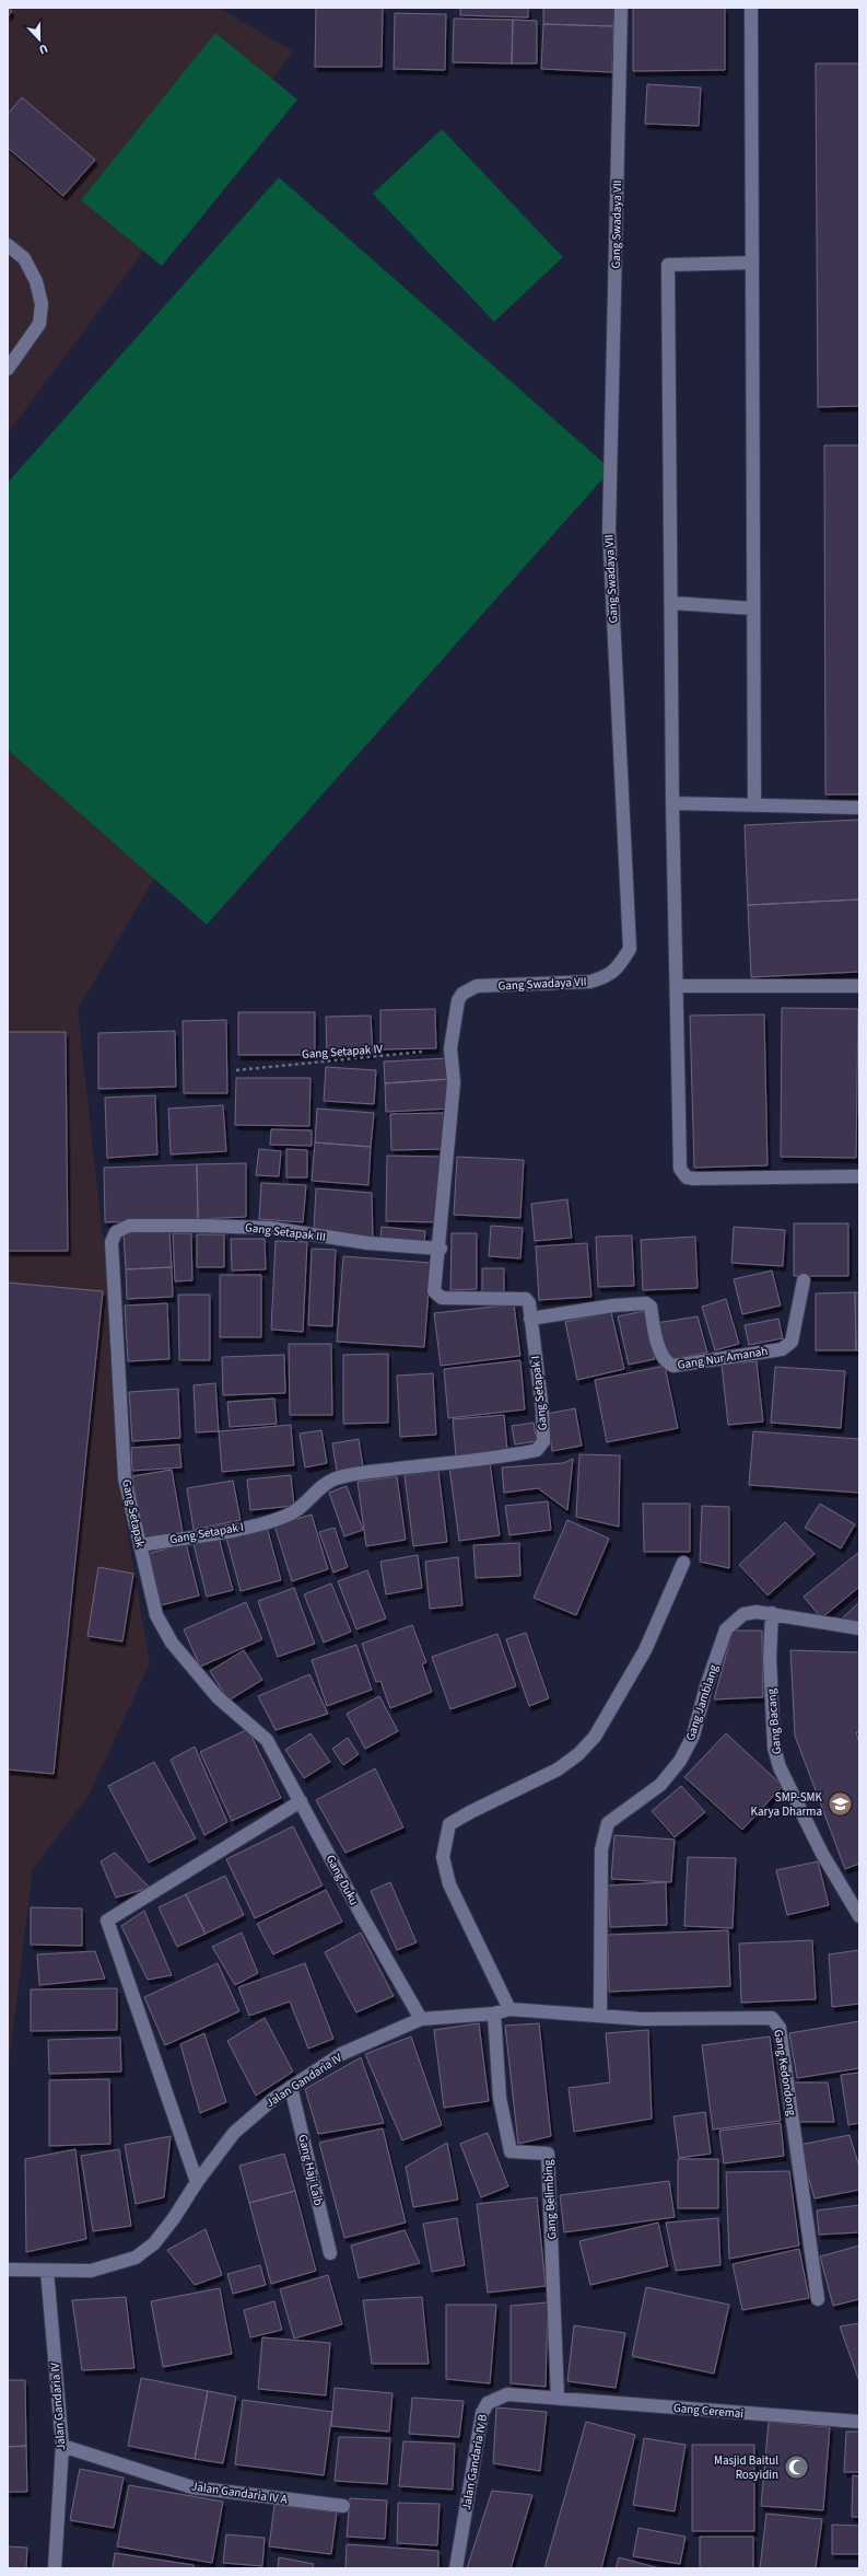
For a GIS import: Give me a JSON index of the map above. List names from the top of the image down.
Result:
{
  "streets": {
    "street": [
      "Gang Swadaya VII",
      "Gang Setapak III",
      "Gang Nur Amanah",
      "Gang Setapak I",
      "Gang Setapak",
      "Gang Jamblang",
      "Gang Bacang",
      "Gang Duku",
      "Gang Kedondong",
      "Jalan Gandaria IV",
      "Gang Haji Laib",
      "Gang Belimbing",
      "Gang Ceremai",
      "Jalan Gandaria IV B",
      "Jalan Gandaria IV A"
    ],
    "path": ["Gang Setapak IV"]
  },
  "crossings": [
    ["Gang Swadaya VII", "Gang Setapak I"],
    ["Gang Setapak IV", "Gang Setapak I"],
    ["Gang Setapak III", "Gang Setapak I"],
    ["Gang Setapak III", "Gang Setapak"],
    ["Gang Nur Amanah", "Gang Setapak I"],
    ["Gang Setapak I", "Gang Setapak"],
    ["Gang Setapak", "Gang Duku"],
    ["Gang Jamblang", "Gang Bacang"],
    ["Gang Jamblang", "Gang Kedondong"],
    ["Gang Jamblang", "Jalan Gandaria IV"],
    ["Gang Duku", "Jalan Gandaria IV"],
    ["Gang Kedondong", "Jalan Gandaria IV"],
    ["Jalan Gandaria IV", "Gang Haji Laib"],
    ["Jalan Gandaria IV", "Gang Belimbing"],
    ["Jalan Gandaria IV", "Jalan Gandaria IV A"],
    ["Gang Belimbing", "Gang Ceremai"],
    ["Gang Belimbing", "Jalan Gandaria IV B"],
    ["Gang Ceremai", "Jalan Gandaria IV B"]
  ],
  "places": {
    "school or university": ["SMP-SMK Karya Dharma"],
    "mosque": ["Masjid Baitul Rosyidin"]
  },
  "north": "bottom"
}
